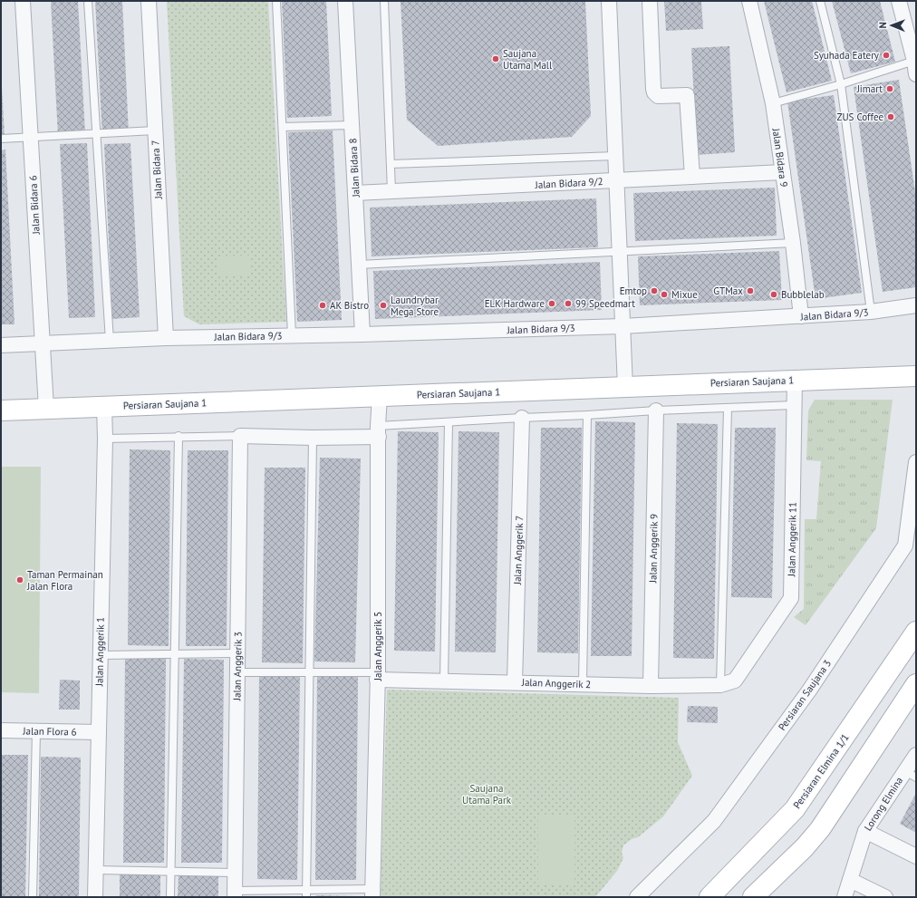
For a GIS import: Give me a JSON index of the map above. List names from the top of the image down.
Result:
{
  "streets": {
    "street": [
      "Jalan Bidara 9",
      "Jalan Bidara 8",
      "Jalan Bidara 7",
      "Jalan Bidara 9/2",
      "Jalan Bidara 6",
      "Jalan Bidara 9/3",
      "Persiaran Saujana 1",
      "Jalan Anggerik 11",
      "Jalan Anggerik 9",
      "Jalan Anggerik 7",
      "Jalan Anggerik 5",
      "Jalan Anggerik 1",
      "Jalan Anggerik 3",
      "Jalan Anggerik 2",
      "Persiaran Saujana 3",
      "Jalan Flora 6",
      "Persiaran Elmina 1/1",
      "Lorong Elmina"
    ]
  },
  "crossings": [
    ["Jalan Bidara 9", "Jalan Bidara 9/2"],
    ["Jalan Bidara 9", "Jalan Bidara 9/3"],
    ["Jalan Bidara 8", "Jalan Bidara 9/2"],
    ["Jalan Bidara 8", "Jalan Bidara 9/3"],
    ["Jalan Bidara 7", "Jalan Bidara 9/3"],
    ["Jalan Bidara 6", "Jalan Bidara 9/3"],
    ["Jalan Bidara 6", "Persiaran Saujana 1"],
    ["Persiaran Saujana 1", "Jalan Anggerik 11"],
    ["Persiaran Saujana 1", "Jalan Anggerik 5"],
    ["Persiaran Saujana 1", "Jalan Anggerik 1"],
    ["Jalan Anggerik 11", "Jalan Anggerik 2"],
    ["Jalan Anggerik 9", "Jalan Anggerik 2"],
    ["Jalan Anggerik 7", "Jalan Anggerik 2"],
    ["Jalan Anggerik 5", "Jalan Anggerik 2"],
    ["Jalan Anggerik 1", "Jalan Flora 6"]
  ],
  "parks": ["Saujana Utama Park"],
  "places": [
    "Syuhada Eatery",
    "Saujana Utama Mall",
    "Jimart",
    "ZUS Coffee",
    "Emtop",
    "GTMax",
    "Mixue",
    "Bubblelab",
    "ELK Hardware",
    "99 Speedmart",
    "AK Bistro",
    "Laundrybar Mega Store",
    "Taman Permainan Jalan Flora"
  ],
  "north": "left"
}
